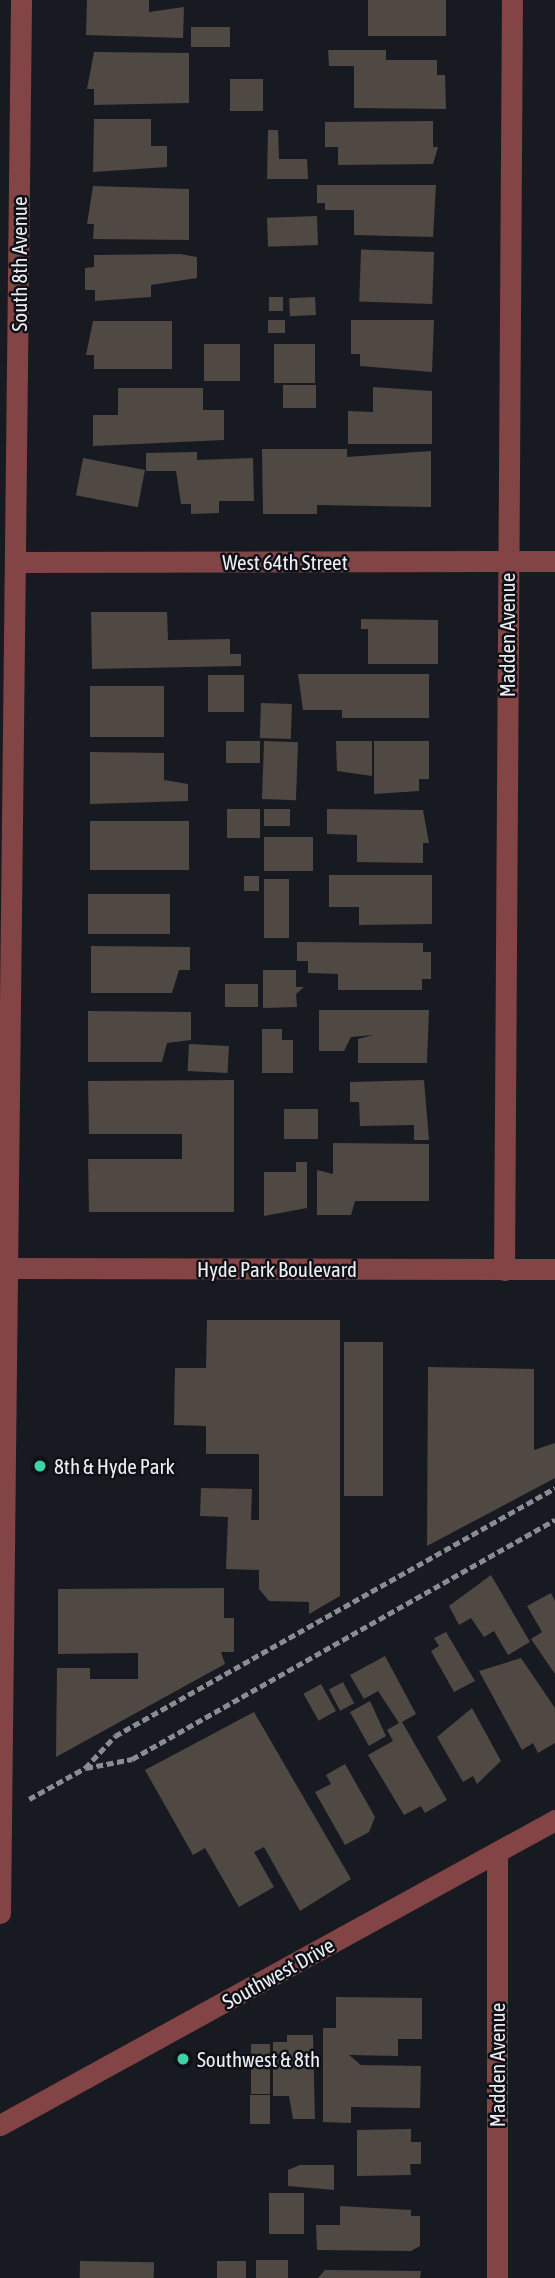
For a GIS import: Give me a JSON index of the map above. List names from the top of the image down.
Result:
{
  "streets": {
    "street": [
      "South 8th Avenue",
      "West 64th Street",
      "Madden Avenue",
      "Hyde Park Boulevard",
      "Southwest Drive"
    ]
  },
  "crossings": [
    ["South 8th Avenue", "West 64th Street"],
    ["South 8th Avenue", "Hyde Park Boulevard"],
    ["West 64th Street", "Madden Avenue"],
    ["Madden Avenue", "Hyde Park Boulevard"],
    ["Madden Avenue", "Southwest Drive"]
  ],
  "places": ["8th & Hyde Park", "Southwest & 8th"]
}
